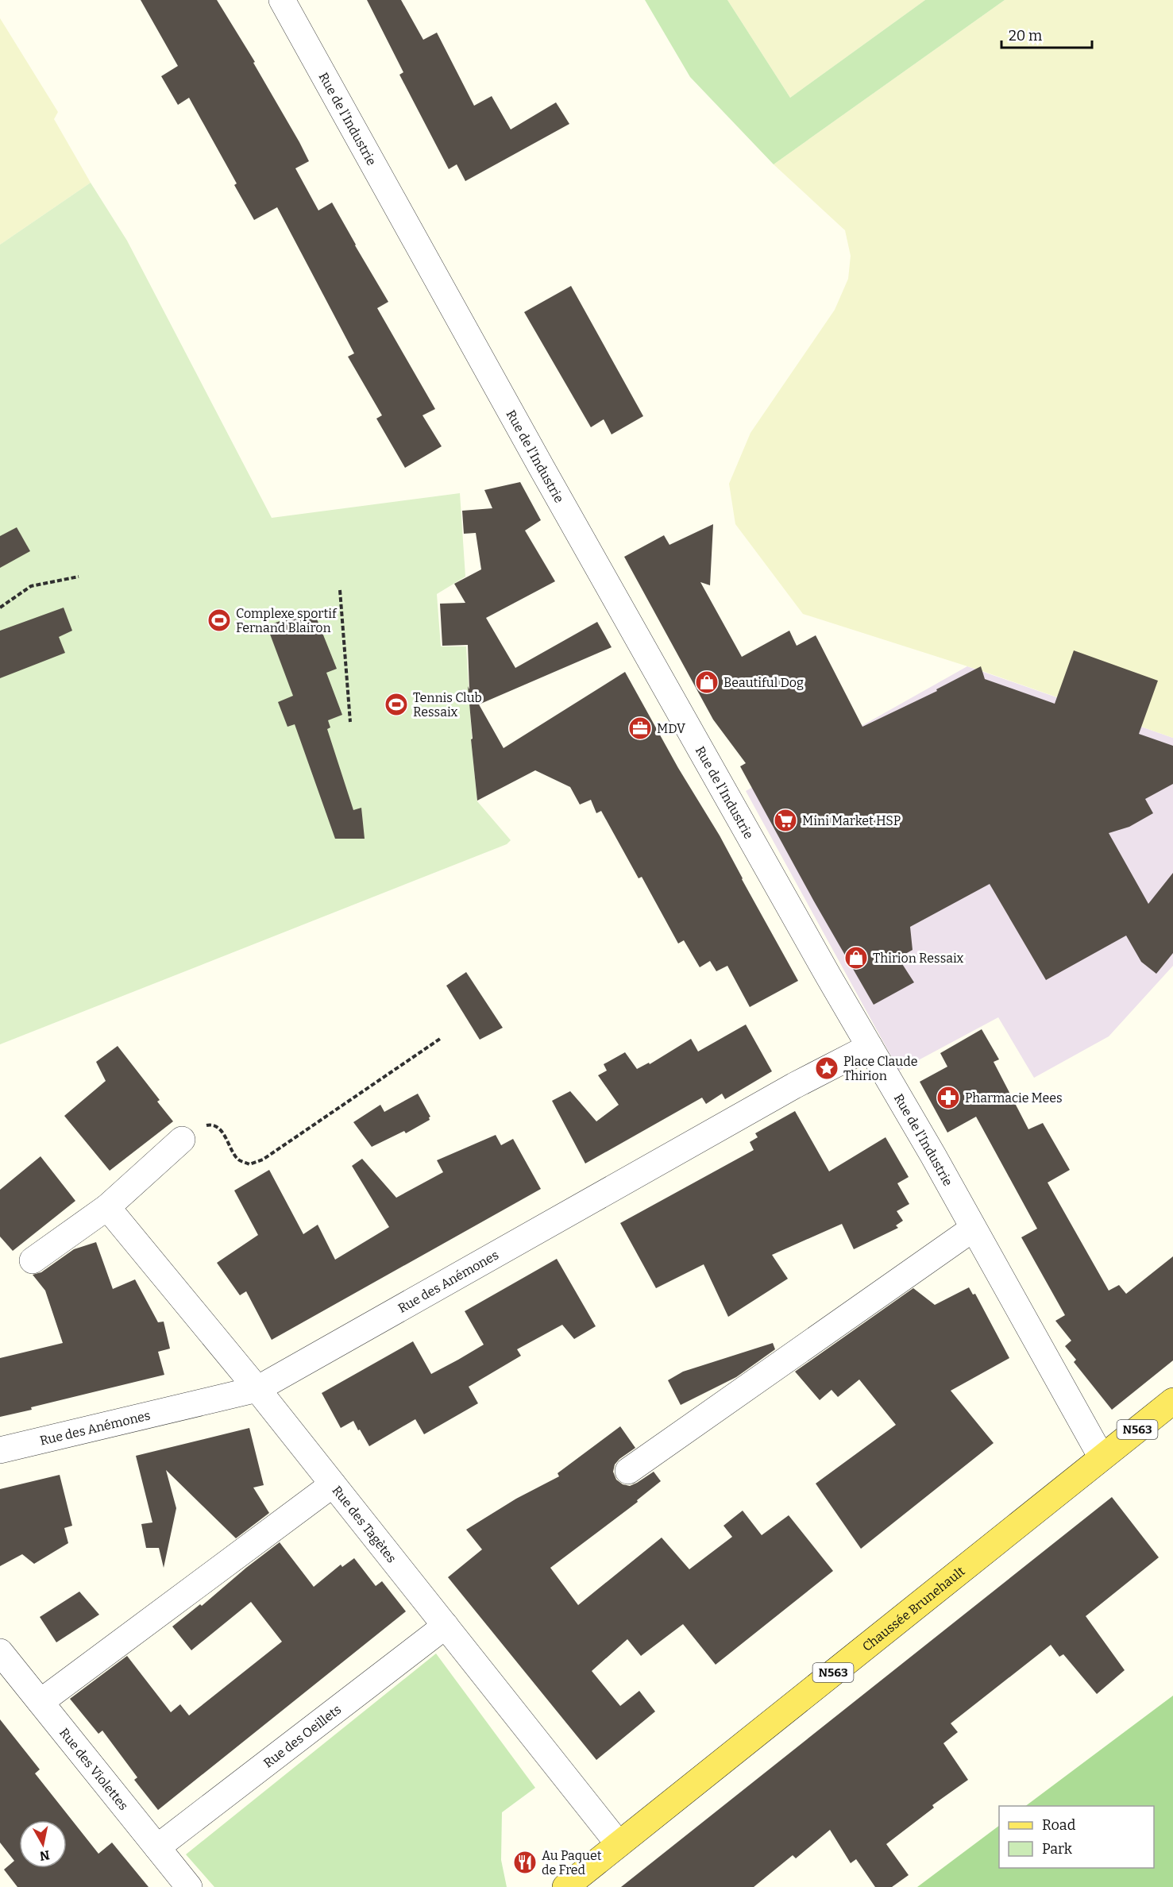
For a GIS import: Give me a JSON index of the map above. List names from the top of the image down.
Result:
{
  "streets": {
    "main road": ["N563", "Chaussée Brunehault"],
    "street": [
      "Rue de l'Industrie",
      "Rue des Anémones",
      "Rue des Tagètes",
      "Rue des Oeillets",
      "Rue des Violettes"
    ]
  },
  "crossings": [
    ["Rue de l'Industrie", "Rue des Anémones"],
    ["Rue de l'Industrie", "Chaussée Brunehault"],
    ["Rue des Anémones", "Rue des Tagètes"],
    ["Rue des Tagètes", "Chaussée Brunehault"],
    ["Rue des Tagètes", "Rue des Oeillets"],
    ["Rue des Oeillets", "Rue des Violettes"]
  ],
  "places": {
    "sports": ["Complexe sportif Fernand Blairon", "Tennis Club Ressaix"],
    "shop": ["Beautiful Dog", "Thirion Ressaix"],
    "office": ["MDV"],
    "supermarket": ["Mini Market HSP"],
    "place": ["Place Claude Thirion"],
    "pharmacy": ["Pharmacie Mees"],
    "restaurant": ["Au Paquet de Fred"]
  },
  "legend": ["Road", "Park"],
  "scale_bar": "20 m",
  "north": "bottom"
}
